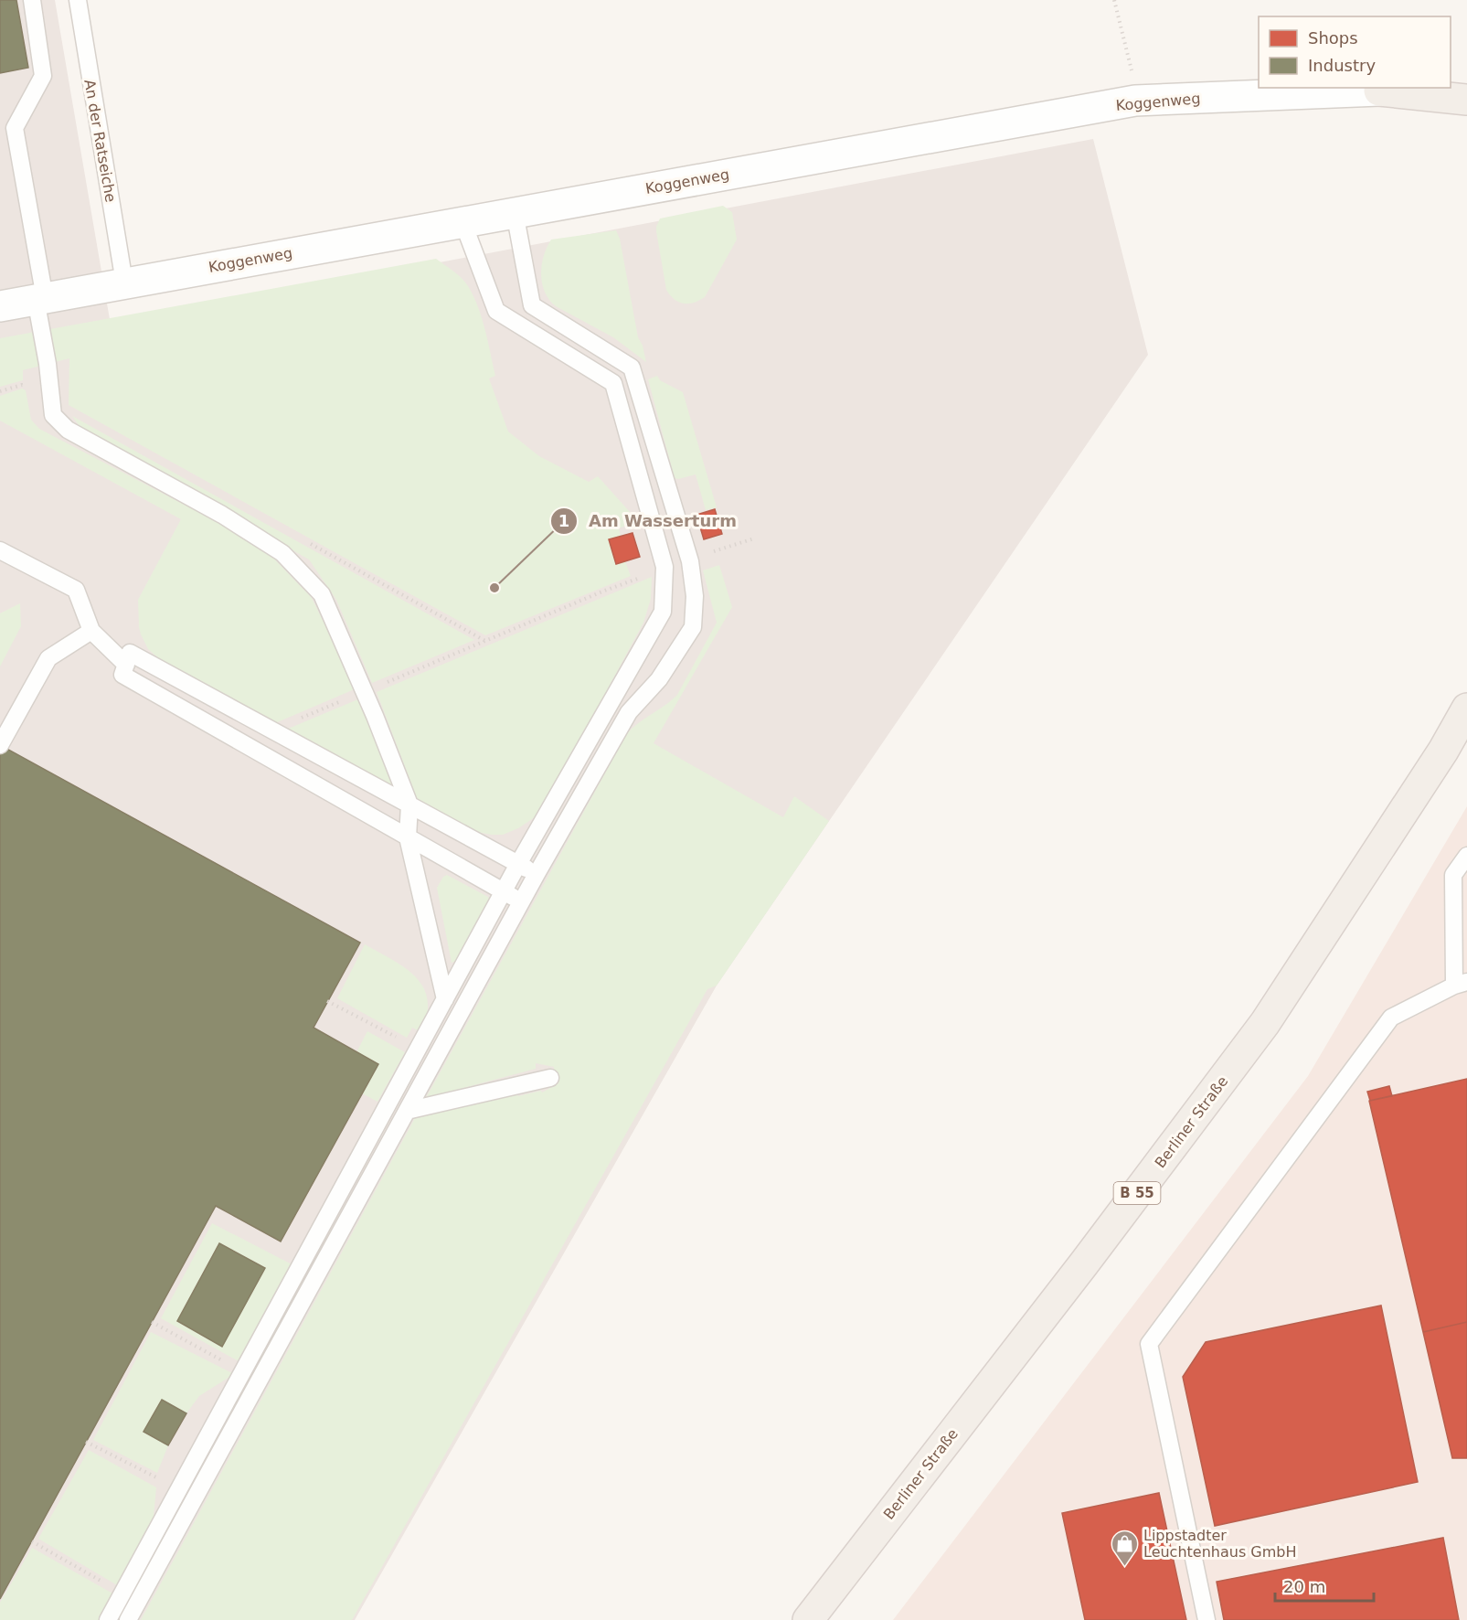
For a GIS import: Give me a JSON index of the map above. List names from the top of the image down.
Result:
{
  "streets": {
    "main road": ["Berliner Straße", "B 55"],
    "street": ["Koggenweg"],
    "lane": ["An der Ratseiche"]
  },
  "crossings": [
    ["Koggenweg", "An der Ratseiche"]
  ],
  "places": {
    "other": ["Am Wasserturm"],
    "shop": ["Lippstadter Leuchtenhaus GmbH"]
  },
  "legend": ["Shops", "Industry"],
  "scale_bar": "20 m"
}
